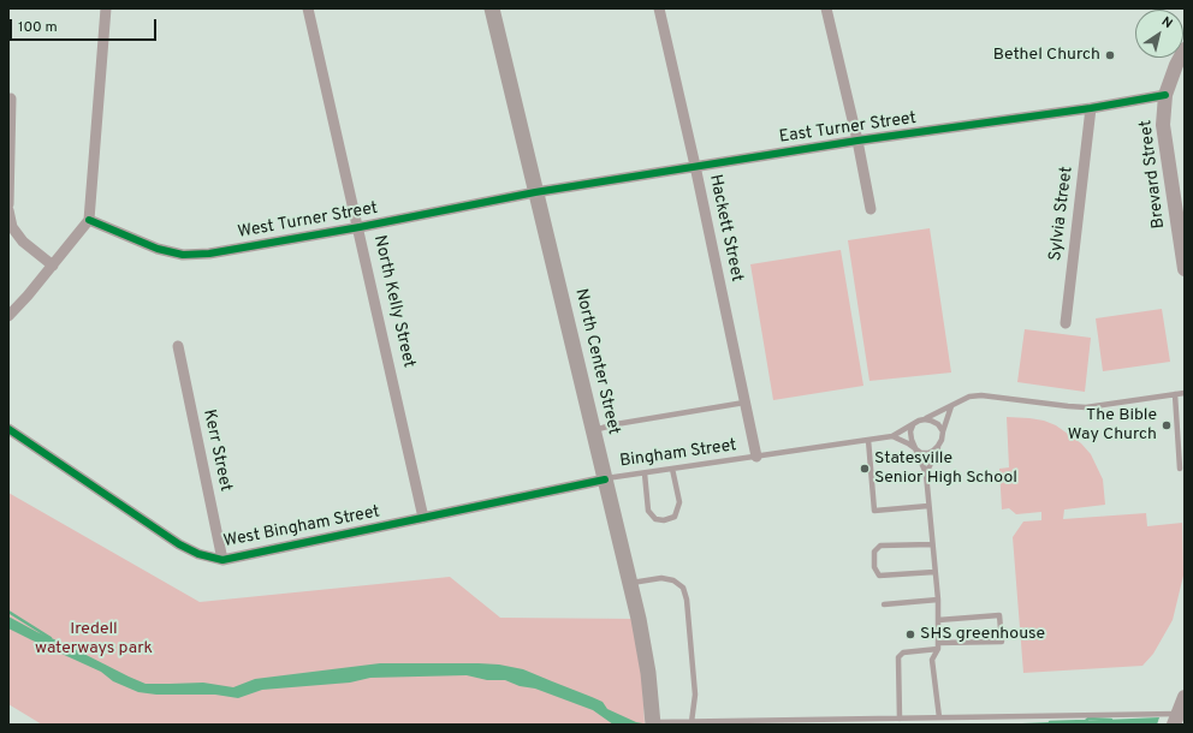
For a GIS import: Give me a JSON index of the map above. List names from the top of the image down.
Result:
{
  "streets": {
    "main road": ["North Center Street"],
    "street": [
      "East Turner Street",
      "Brevard Street",
      "Sylvia Street",
      "West Turner Street",
      "Hackett Street",
      "North Kelly Street",
      "Kerr Street",
      "West Bingham Street"
    ],
    "lane": ["Bingham Street"]
  },
  "crossings": [
    ["East Turner Street", "Brevard Street"],
    ["East Turner Street", "Sylvia Street"],
    ["East Turner Street", "West Turner Street"],
    ["East Turner Street", "Hackett Street"],
    ["East Turner Street", "North Center Street"],
    ["West Turner Street", "North Kelly Street"],
    ["West Turner Street", "North Center Street"],
    ["Hackett Street", "Bingham Street"],
    ["North Kelly Street", "West Bingham Street"],
    ["North Center Street", "Bingham Street"],
    ["North Center Street", "West Bingham Street"],
    ["Kerr Street", "West Bingham Street"],
    ["Bingham Street", "West Bingham Street"]
  ],
  "parks": ["Iredell waterways park"],
  "places": [
    "Bethel Church",
    "The Bible Way Church",
    "Statesville Senior High School",
    "SHS greenhouse"
  ],
  "scale_bar": "100 m",
  "north": "top right"
}
